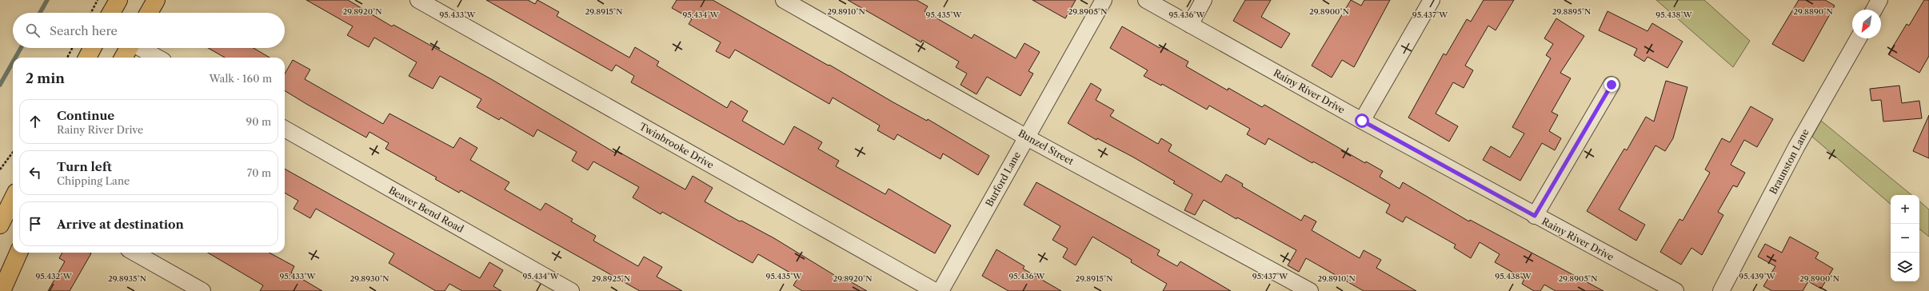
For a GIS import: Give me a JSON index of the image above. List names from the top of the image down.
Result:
{
  "streets": {
    "street": [
      "Rainy River Drive",
      "Twinbrooke Drive",
      "Bunzel Street",
      "Braunston Lane",
      "Burford Lane",
      "Beaver Bend Road"
    ]
  },
  "crossings": [
    ["Bunzel Street", "Burford Lane"]
  ],
  "north": "bottom left",
  "page": {
    "search": "Search here",
    "heading": ["2 min", "Walk · 160 m"],
    "list": [
      ["Continue", "Rainy River Drive", "90 m"],
      ["Turn left", "Chipping Lane", "70 m"],
      "Arrive at destination"
    ],
    "map_buttons": ["+", "−"]
  },
  "coordinates": [
    "29.8920°N",
    "29.8915°N",
    "29.8910°N",
    "29.8905°N",
    "29.8900°N",
    "29.8895°N",
    "29.8890°N",
    "95.433°W",
    "95.434°W",
    "95.436°W",
    "95.437°W",
    "95.438°W",
    "95.435°W",
    "95.432°W",
    "95.439°W",
    "29.8935°N",
    "29.8930°N",
    "29.8925°N"
  ]
}
